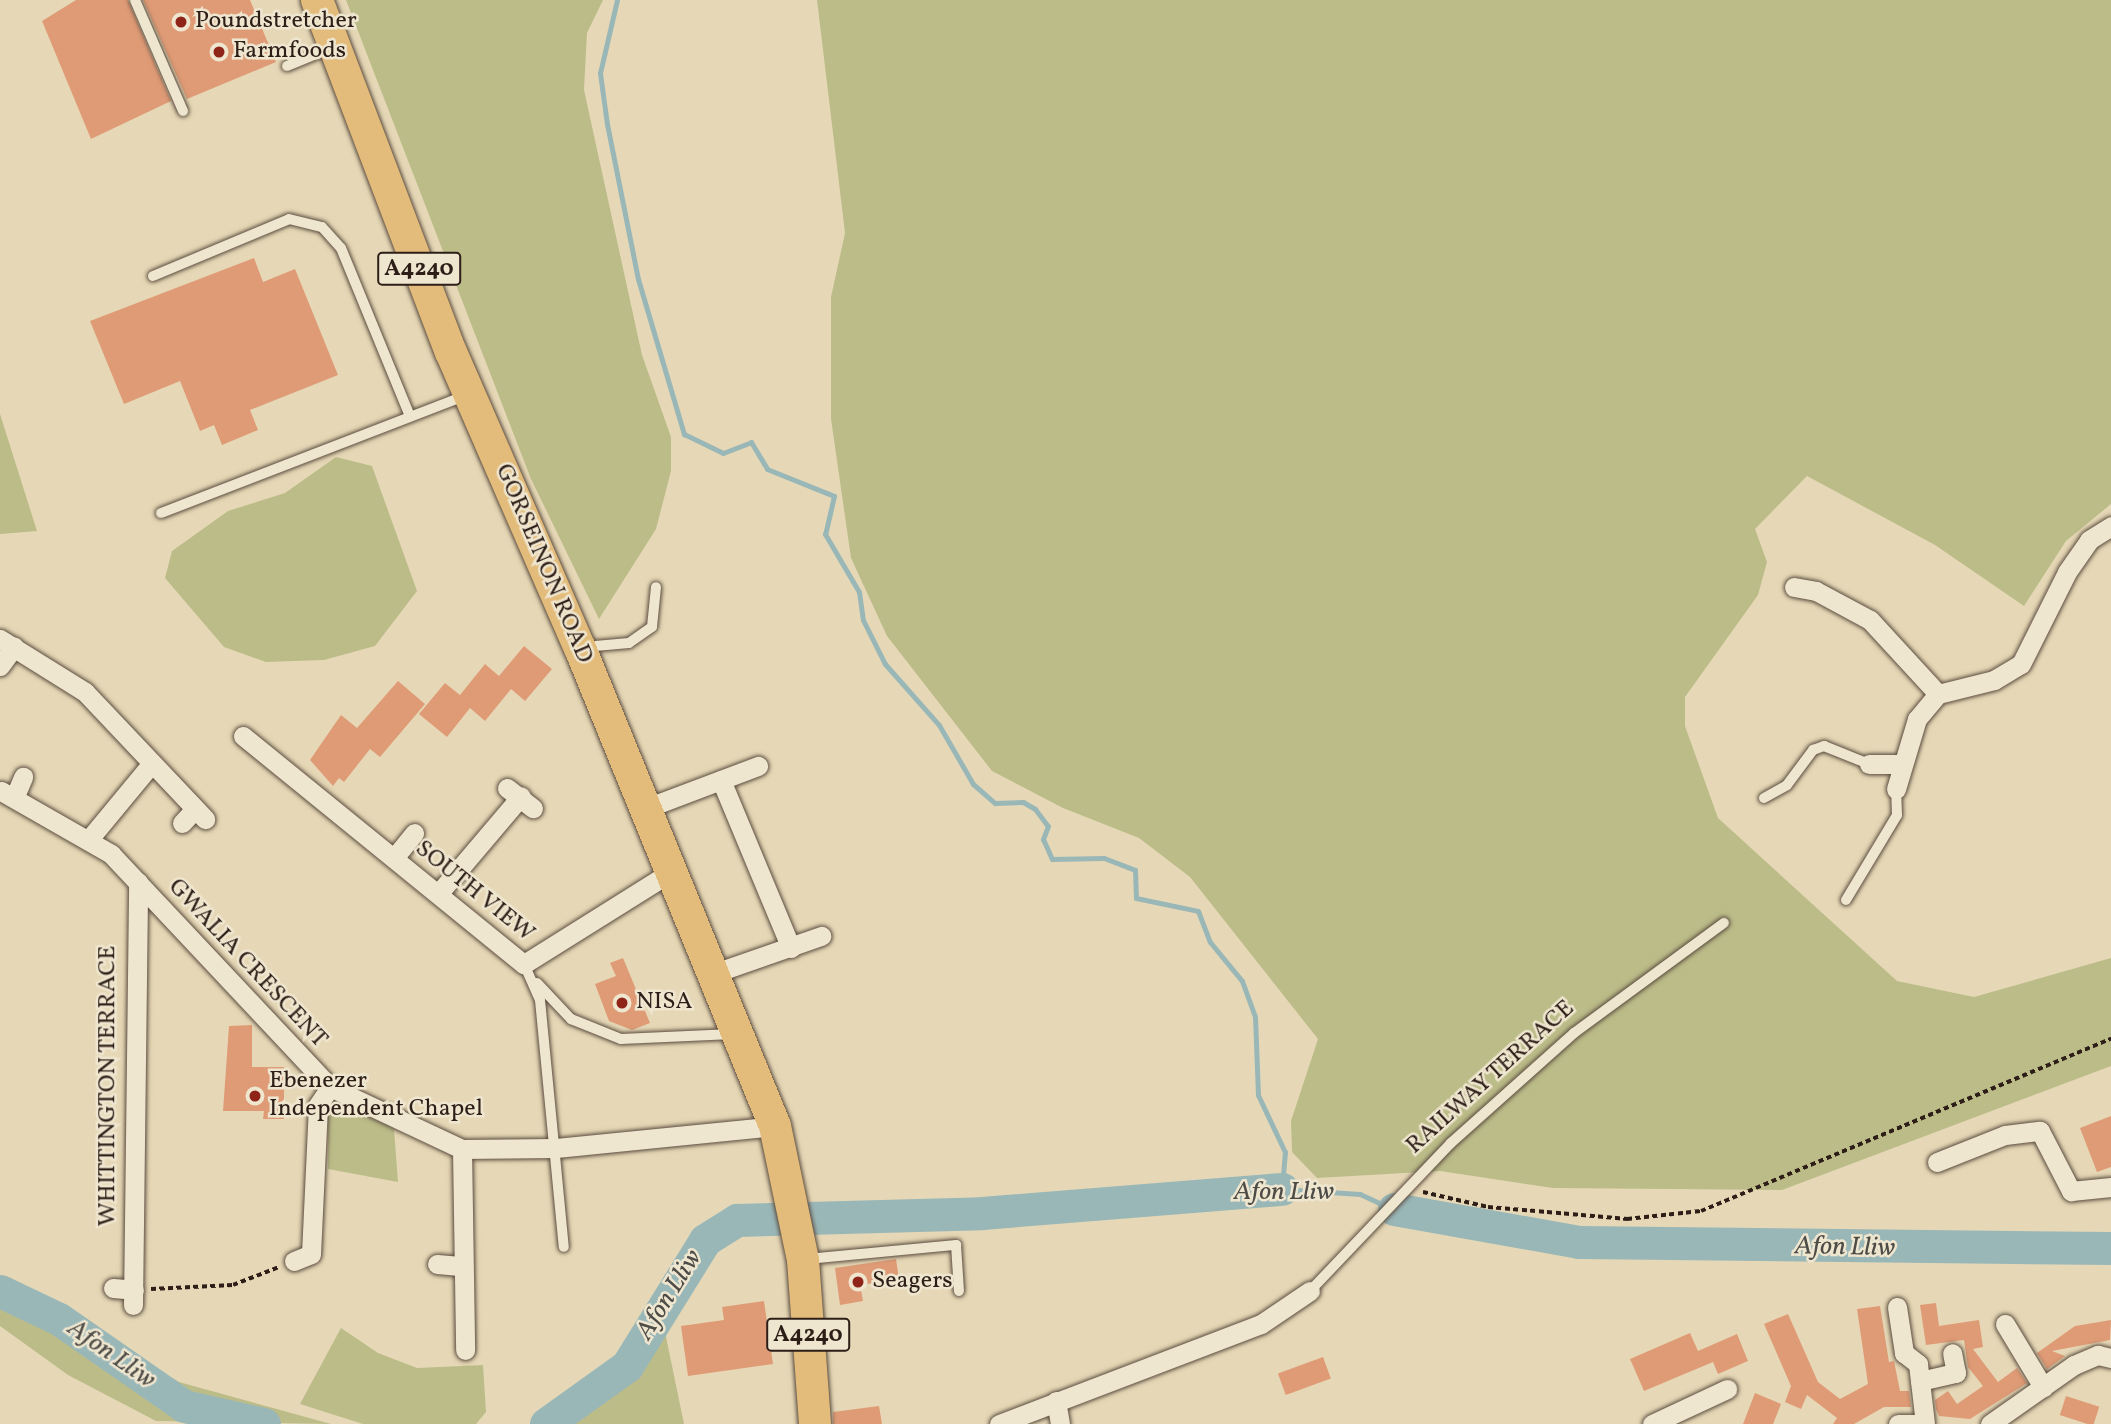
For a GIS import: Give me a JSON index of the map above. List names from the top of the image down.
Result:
{
  "streets": {
    "main road": ["A4240", "GORSEINON ROAD"],
    "street": ["SOUTH VIEW", "GWALIA CRESCENT", "WHITTINGTON TERRACE"],
    "lane": ["RAILWAY TERRACE"]
  },
  "crossings": [
    ["A4240", "GORSEINON ROAD"],
    ["A4240", "GWALIA CRESCENT"],
    ["GORSEINON ROAD", "SOUTH VIEW"],
    ["GORSEINON ROAD", "GWALIA CRESCENT"],
    ["GWALIA CRESCENT", "WHITTINGTON TERRACE"]
  ],
  "water": ["Afon Lliw"],
  "places": [
    "Poundstretcher",
    "Farmfoods",
    "NISA",
    "Ebenezer Independent Chapel",
    "Seagers"
  ]
}
